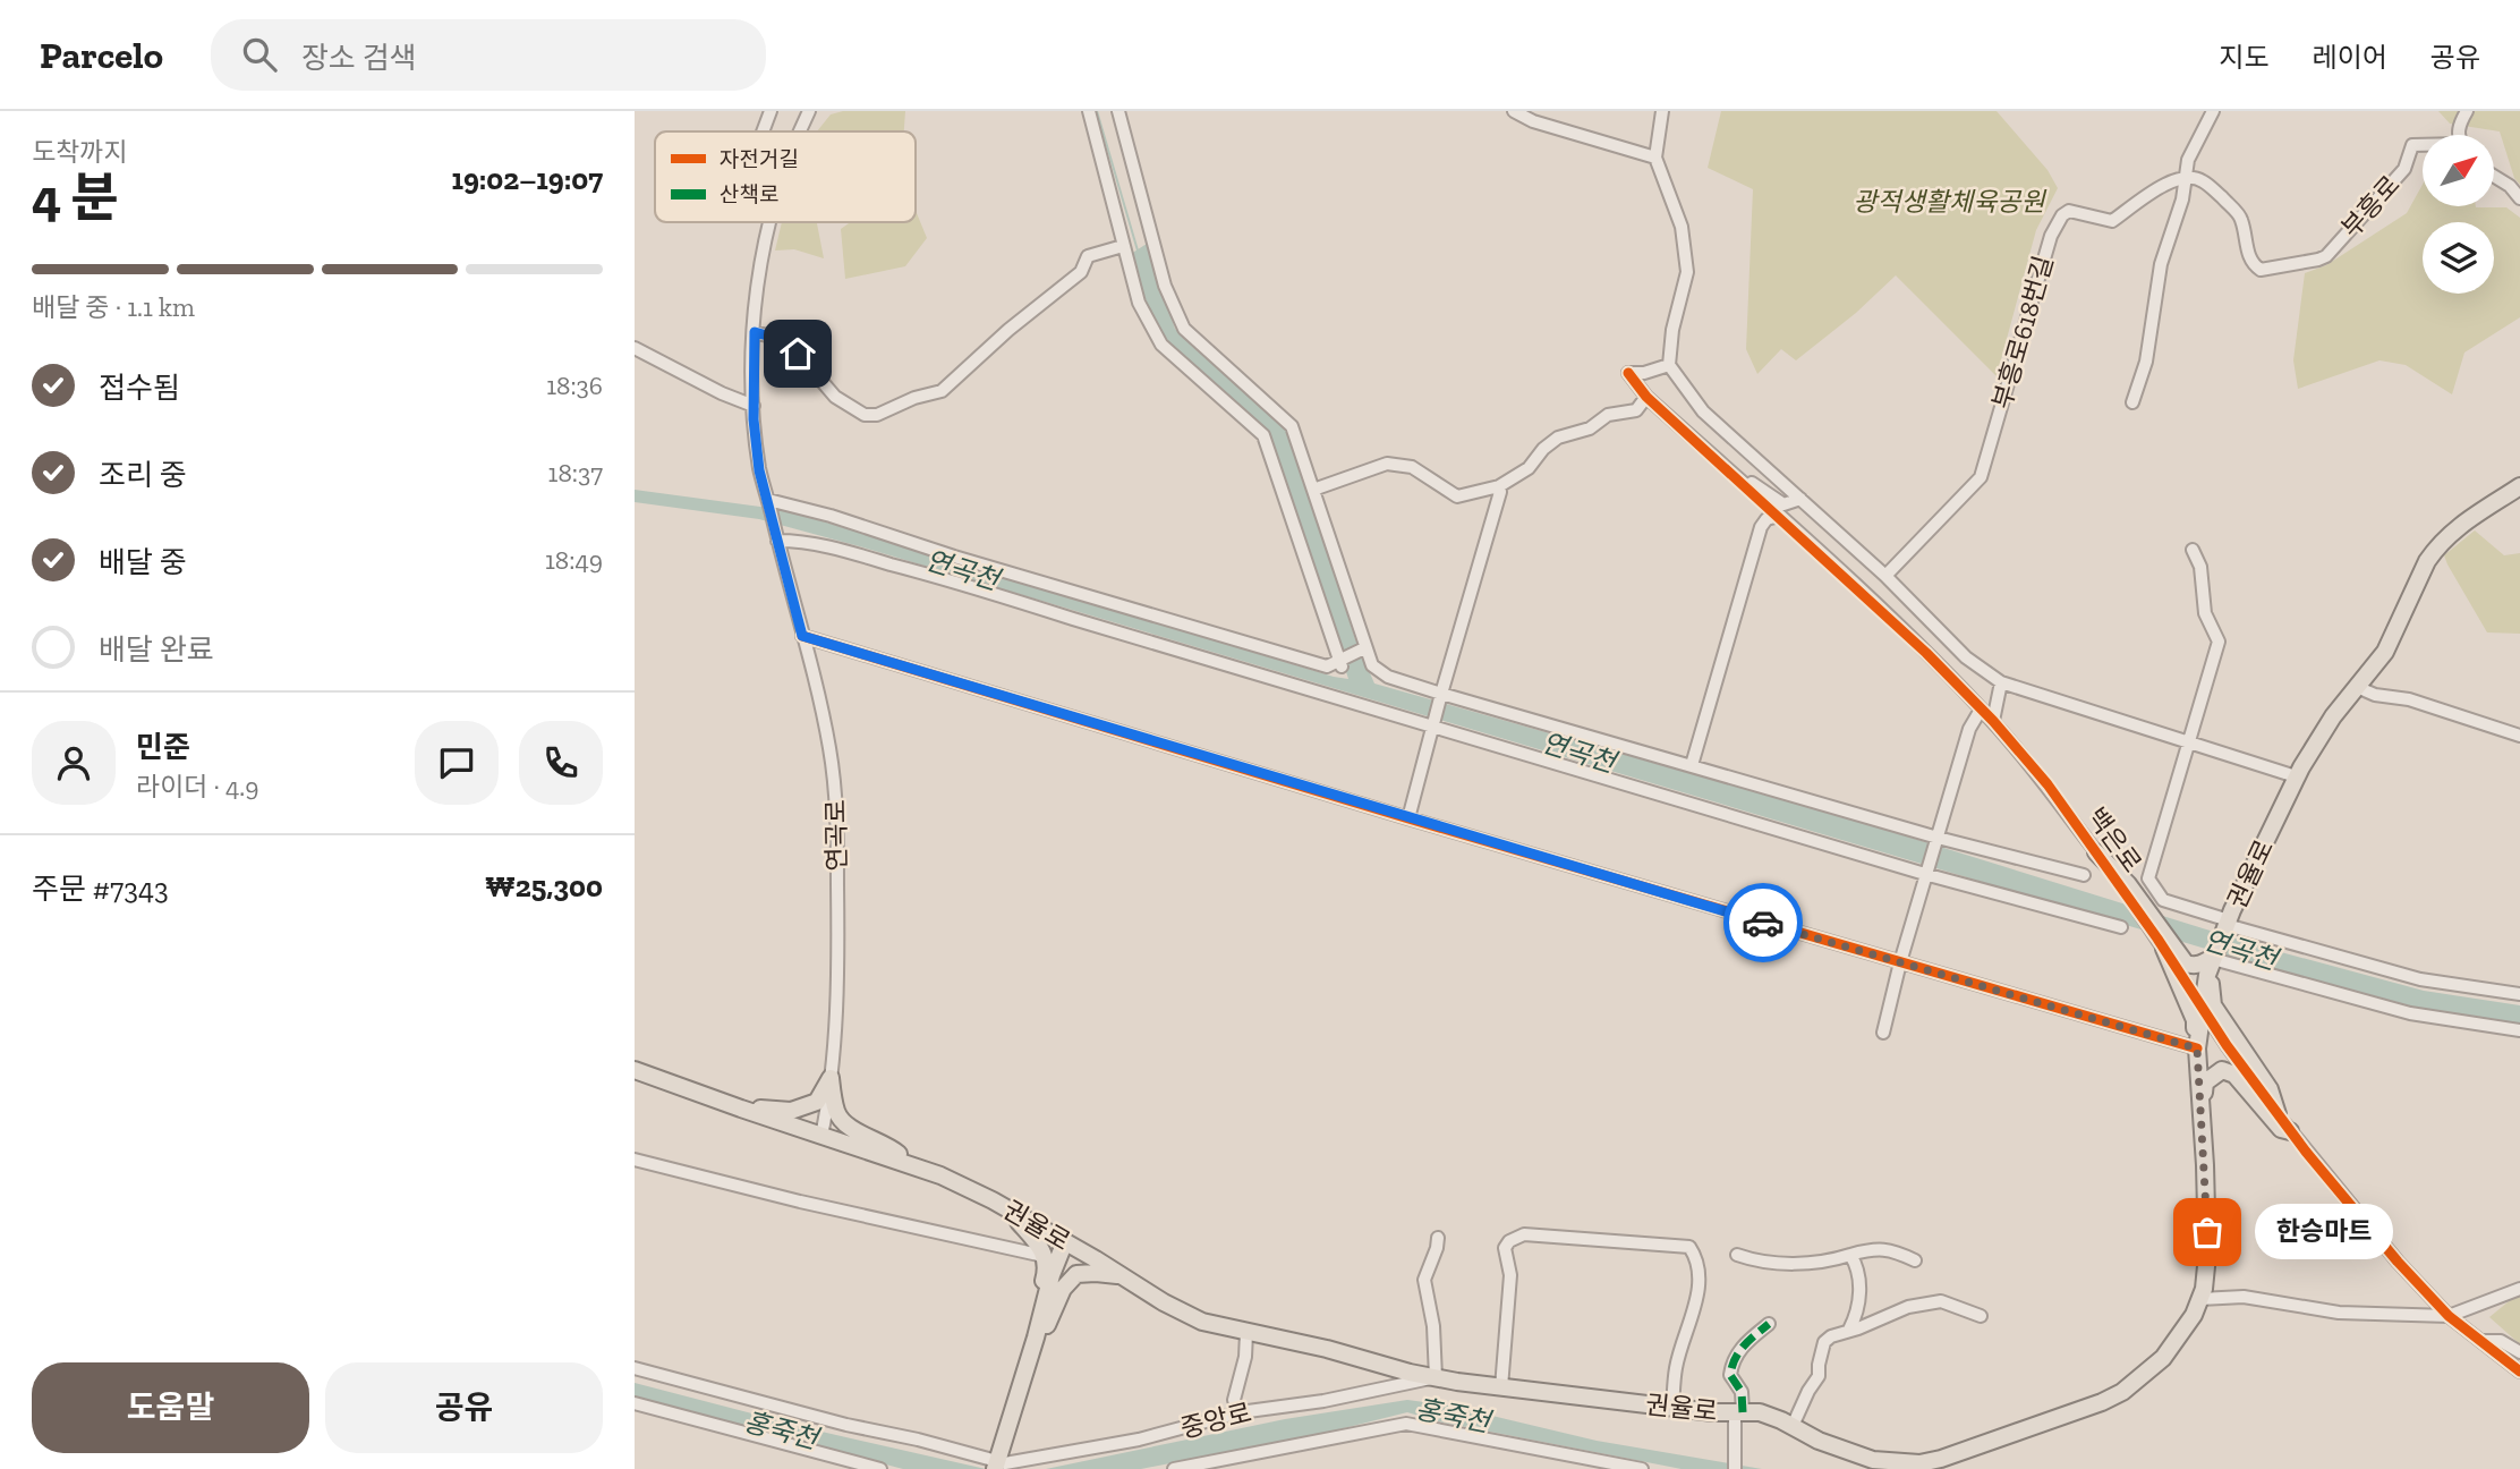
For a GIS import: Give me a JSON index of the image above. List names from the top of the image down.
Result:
{
  "streets": {
    "main road": ["권율로"],
    "street": [
      "부흥로",
      "부흥로618번길",
      "연곡로",
      "백은로",
      "중앙로"
    ]
  },
  "crossings": [
    ["부흥로", "부흥로618번길"],
    ["연곡로", "권율로"],
    ["권율로", "중앙로"]
  ],
  "water": ["연곡천", "홍죽천"],
  "parks": ["광적생활체육공원"],
  "places": ["한승마트"],
  "legend": ["자전거길", "산책로"],
  "north": "top right",
  "page": {
    "header": "Parcelo",
    "search": "장소 검색",
    "nav": ["지도", "레이어", "공유"],
    "heading": ["4 분", "도착까지", "19:02–19:07"],
    "panel": [
      "민준",
      "라이더 · 4.9",
      "주문 #7343",
      "₩25,300"
    ],
    "bar": "배달 중 · 1.1 km",
    "list": [
      ["접수됨", "18:36"],
      ["조리 중", "18:37"],
      ["배달 중", "18:49"],
      "배달 완료"
    ],
    "bubble": "한승마트",
    "buttons": ["도움말", "공유"]
  }
}
